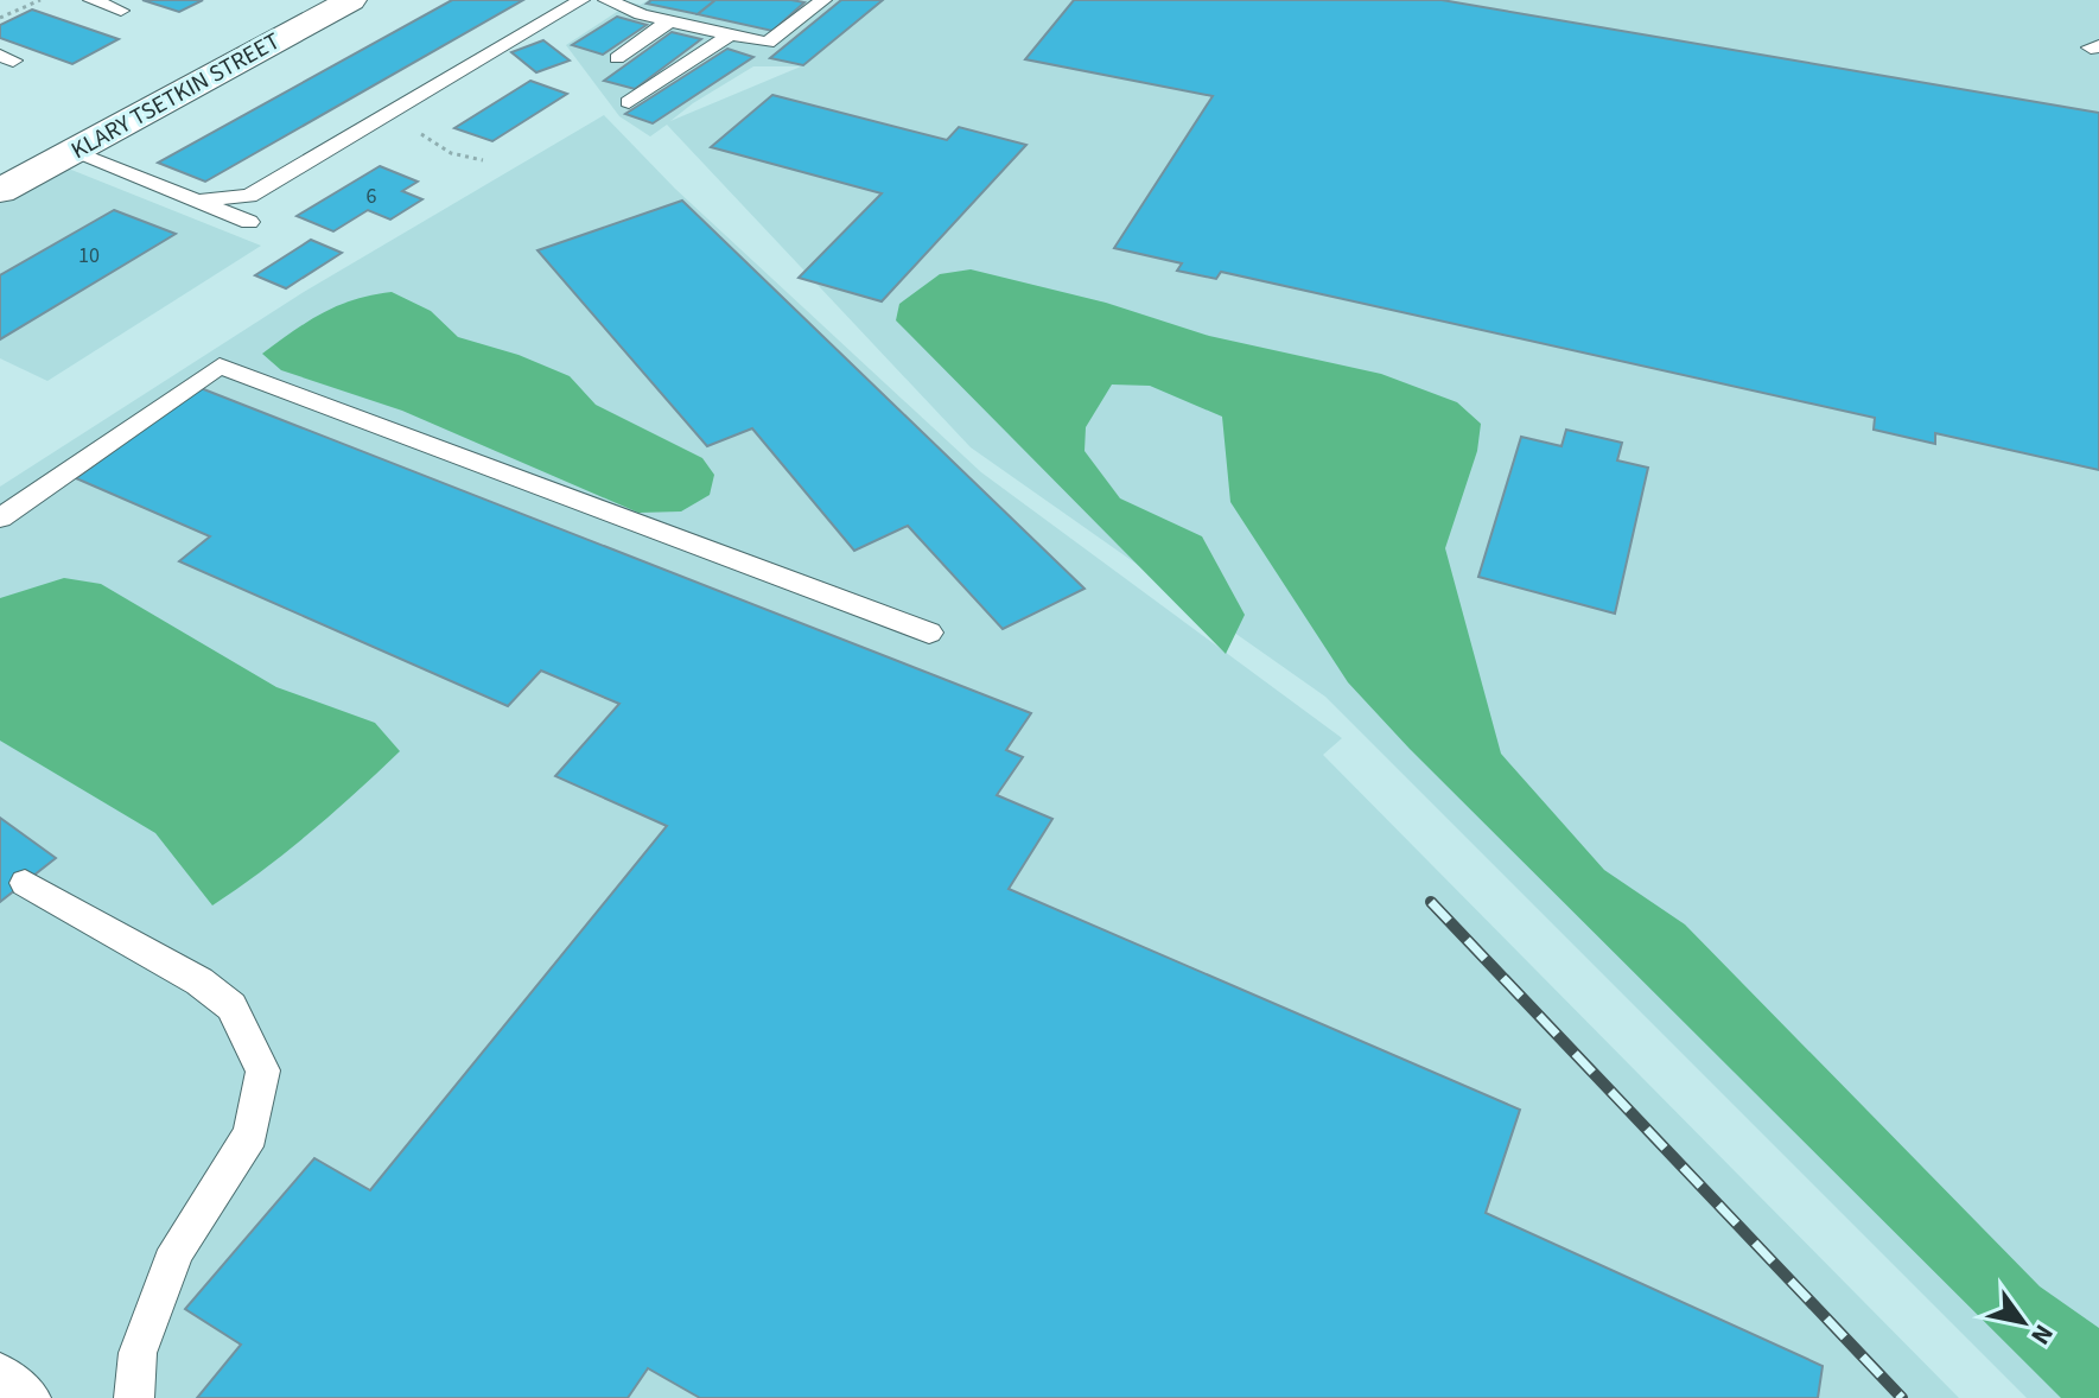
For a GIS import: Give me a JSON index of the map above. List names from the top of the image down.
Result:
{
  "streets": {
    "street": ["KLARY TSETKIN STREET"]
  },
  "house_numbers": ["6", "10"],
  "north": "bottom right"
}
